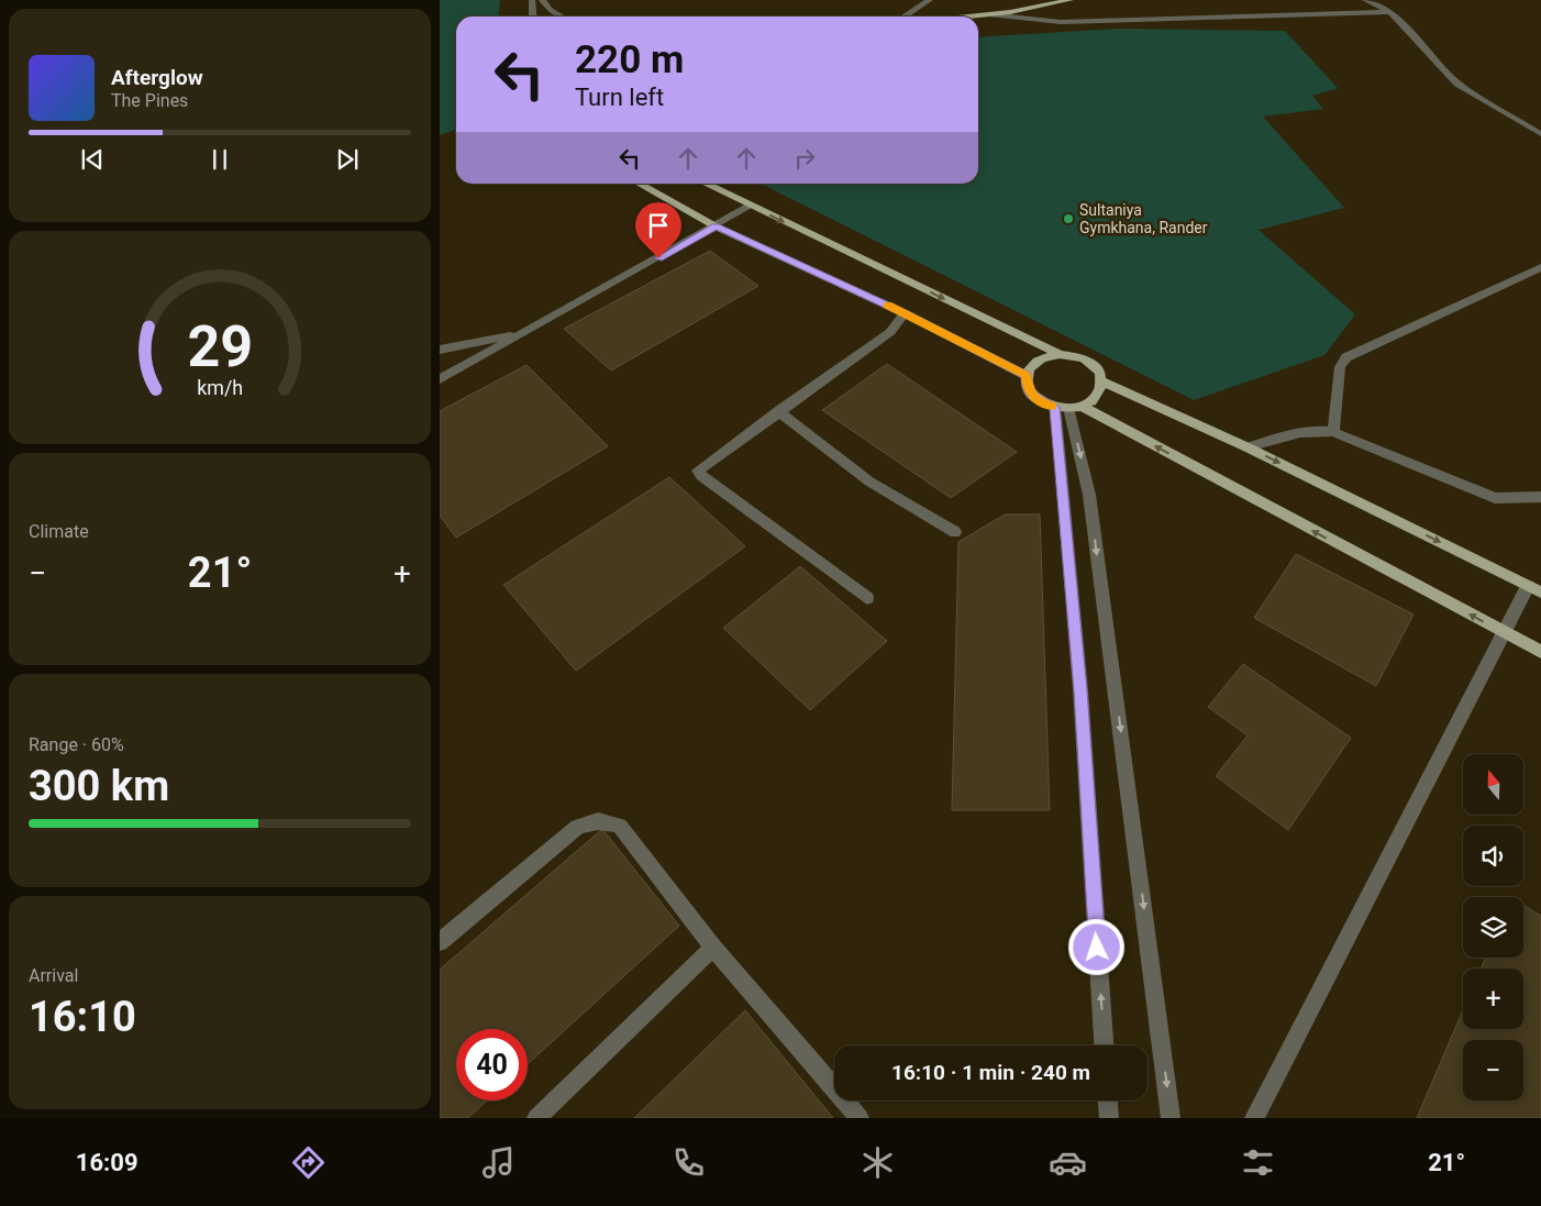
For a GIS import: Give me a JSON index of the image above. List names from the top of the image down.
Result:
{
  "places": ["Sultaniya Gymkhana, Rander"],
  "north": "top",
  "page": {
    "turn": ["220 m", "Turn left"],
    "song": ["Afterglow", "The Pines"],
    "tile": [
      "Climate",
      ["Range · 60%", "300 km"],
      ["Arrival", "16:10"]
    ],
    "heat": ["−", "21°", "+"],
    "map_buttons": ["+", "−"],
    "limit": "40",
    "trip": "16:10 · 1 min · 240 m",
    "tabs": ["16:09", "21°"],
    "gauge": ["29", "km/h"]
  }
}
